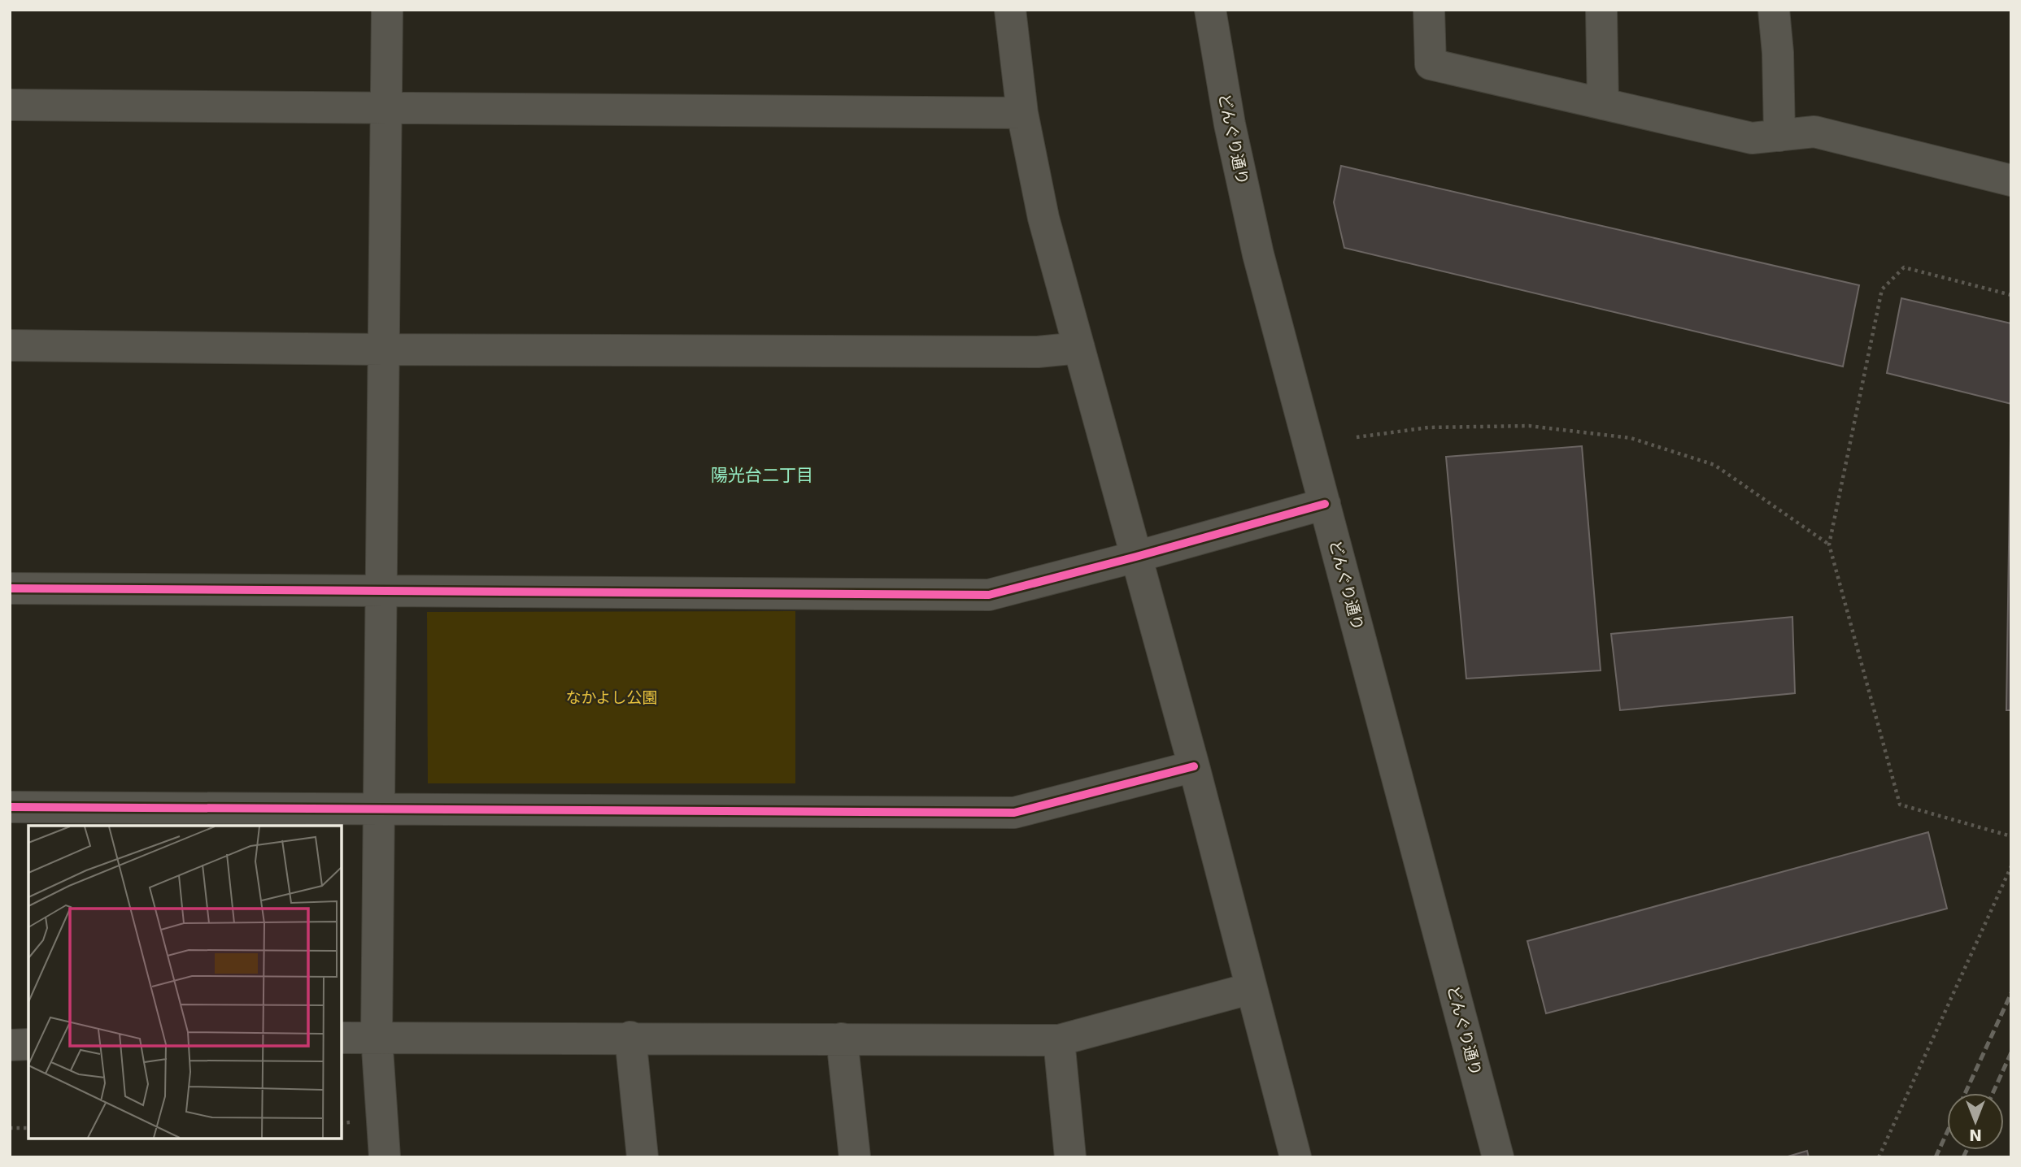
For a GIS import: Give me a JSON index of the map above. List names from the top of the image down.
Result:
{
  "streets": {
    "street": ["どんぐり通り"]
  },
  "districts": ["陽光台二丁目"],
  "parks": ["なかよし公園"],
  "north": "bottom"
}
